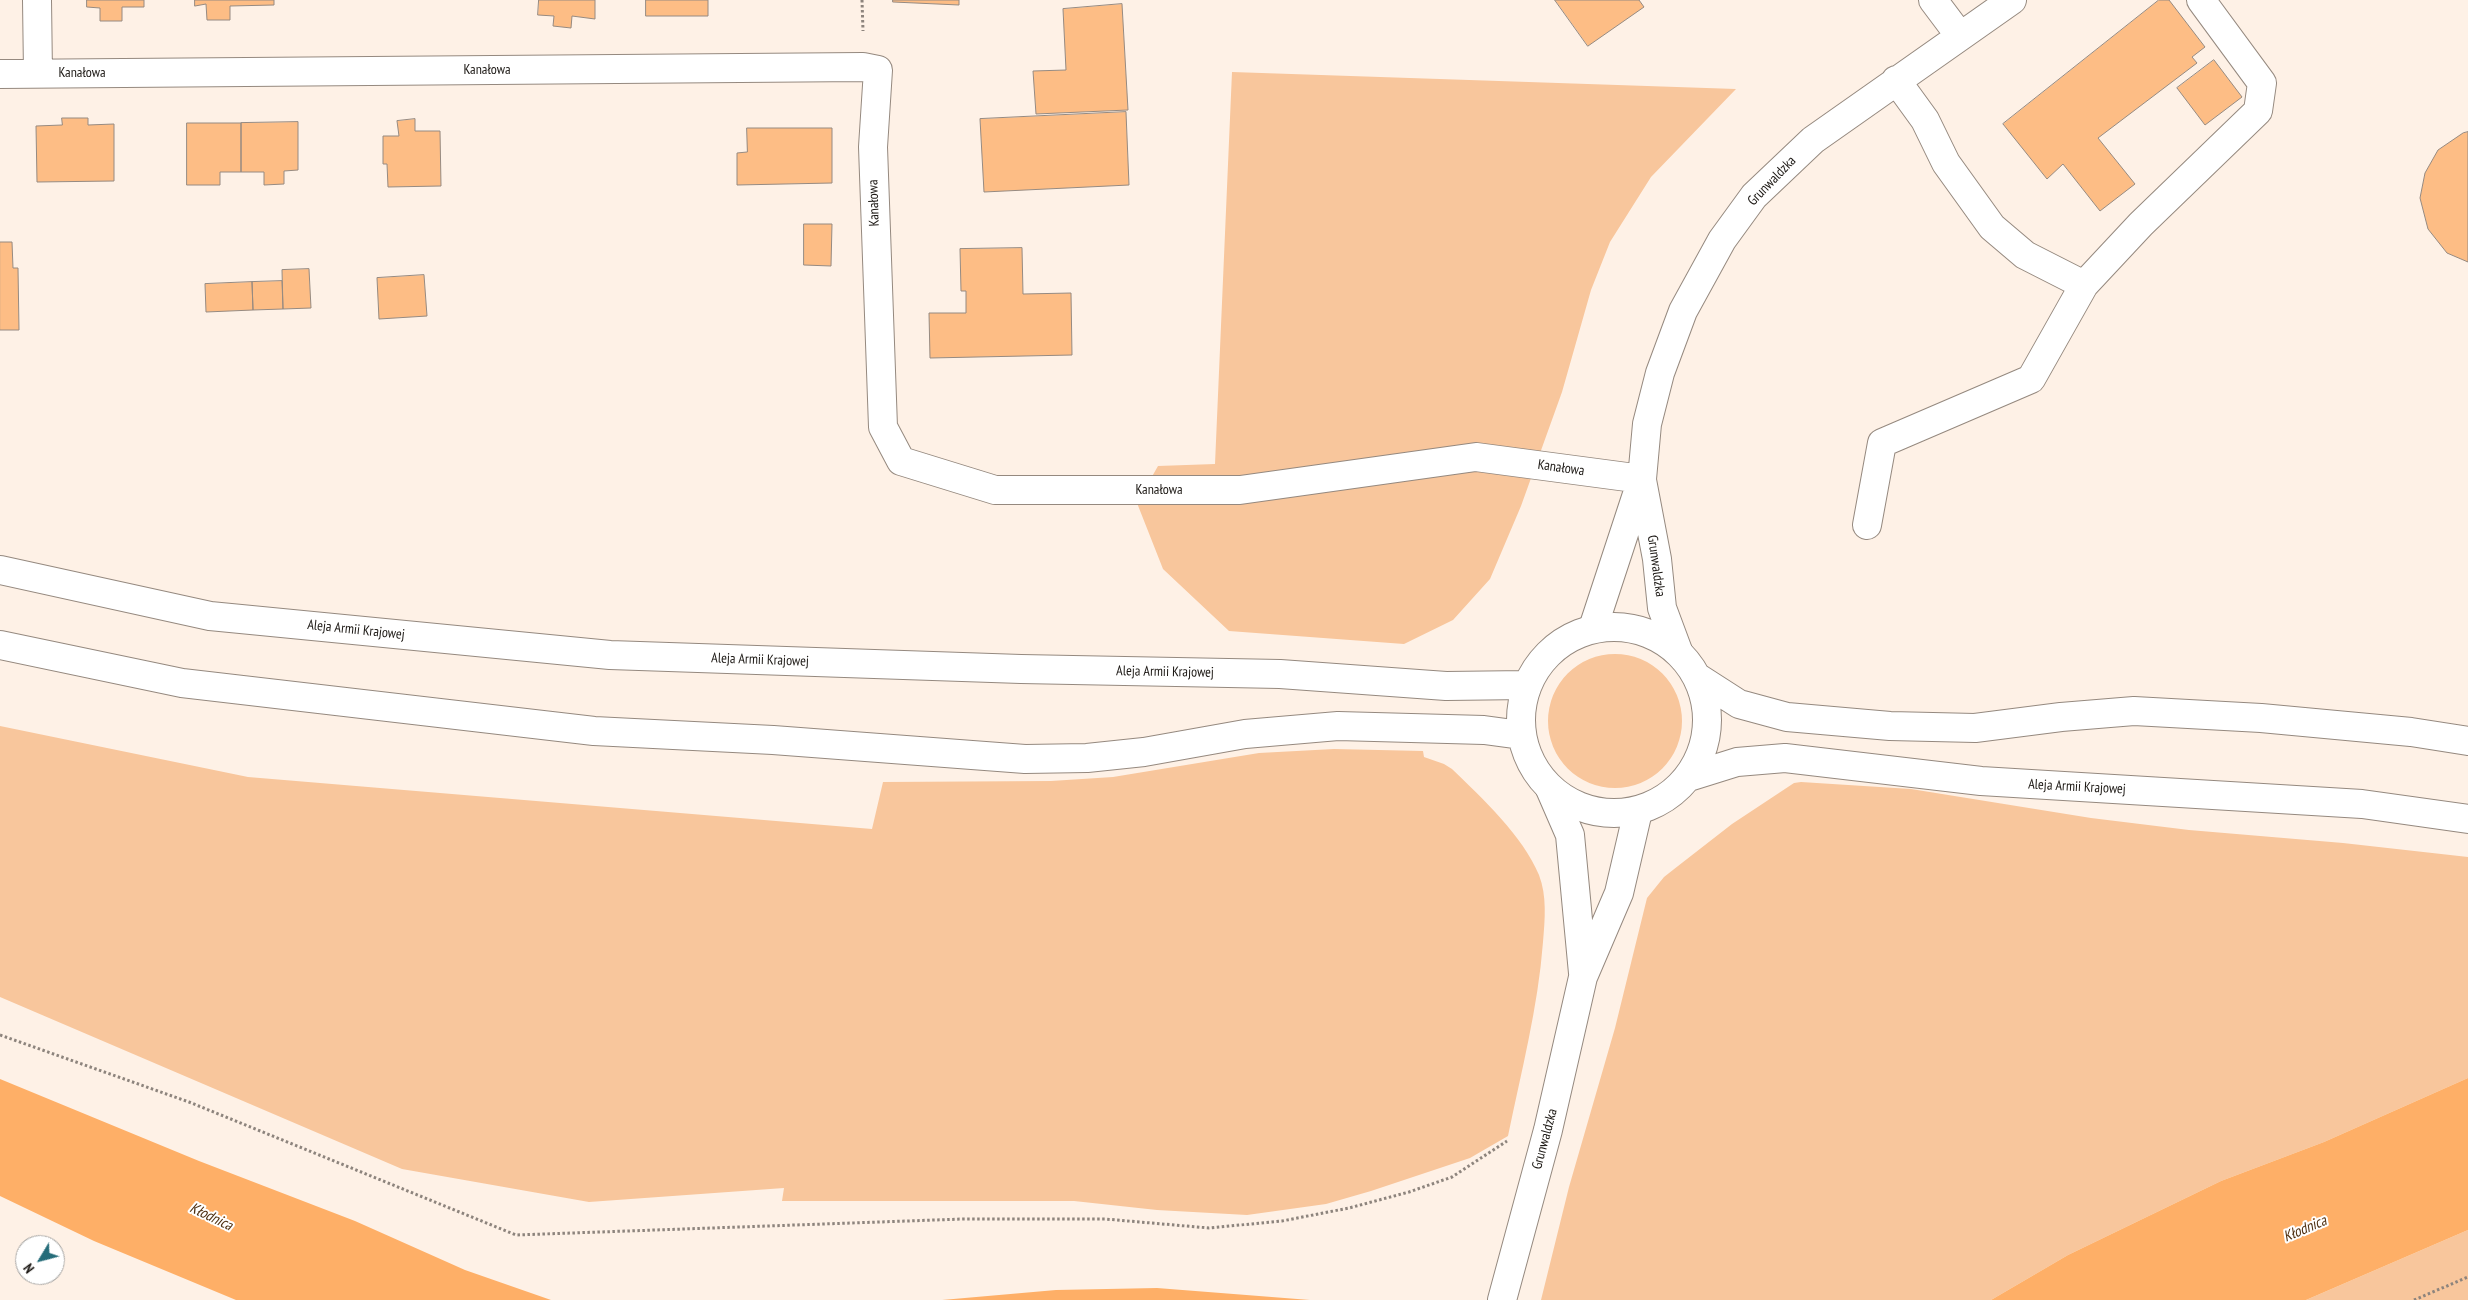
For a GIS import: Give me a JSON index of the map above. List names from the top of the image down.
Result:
{
  "streets": {
    "main road": ["Kanałowa", "Grunwaldzka", "Aleja Armii Krajowej"]
  },
  "crossings": [
    ["Kanałowa", "Grunwaldzka"],
    ["Grunwaldzka", "Aleja Armii Krajowej"]
  ],
  "water": ["Kłodnica"],
  "north": "bottom left"
}
